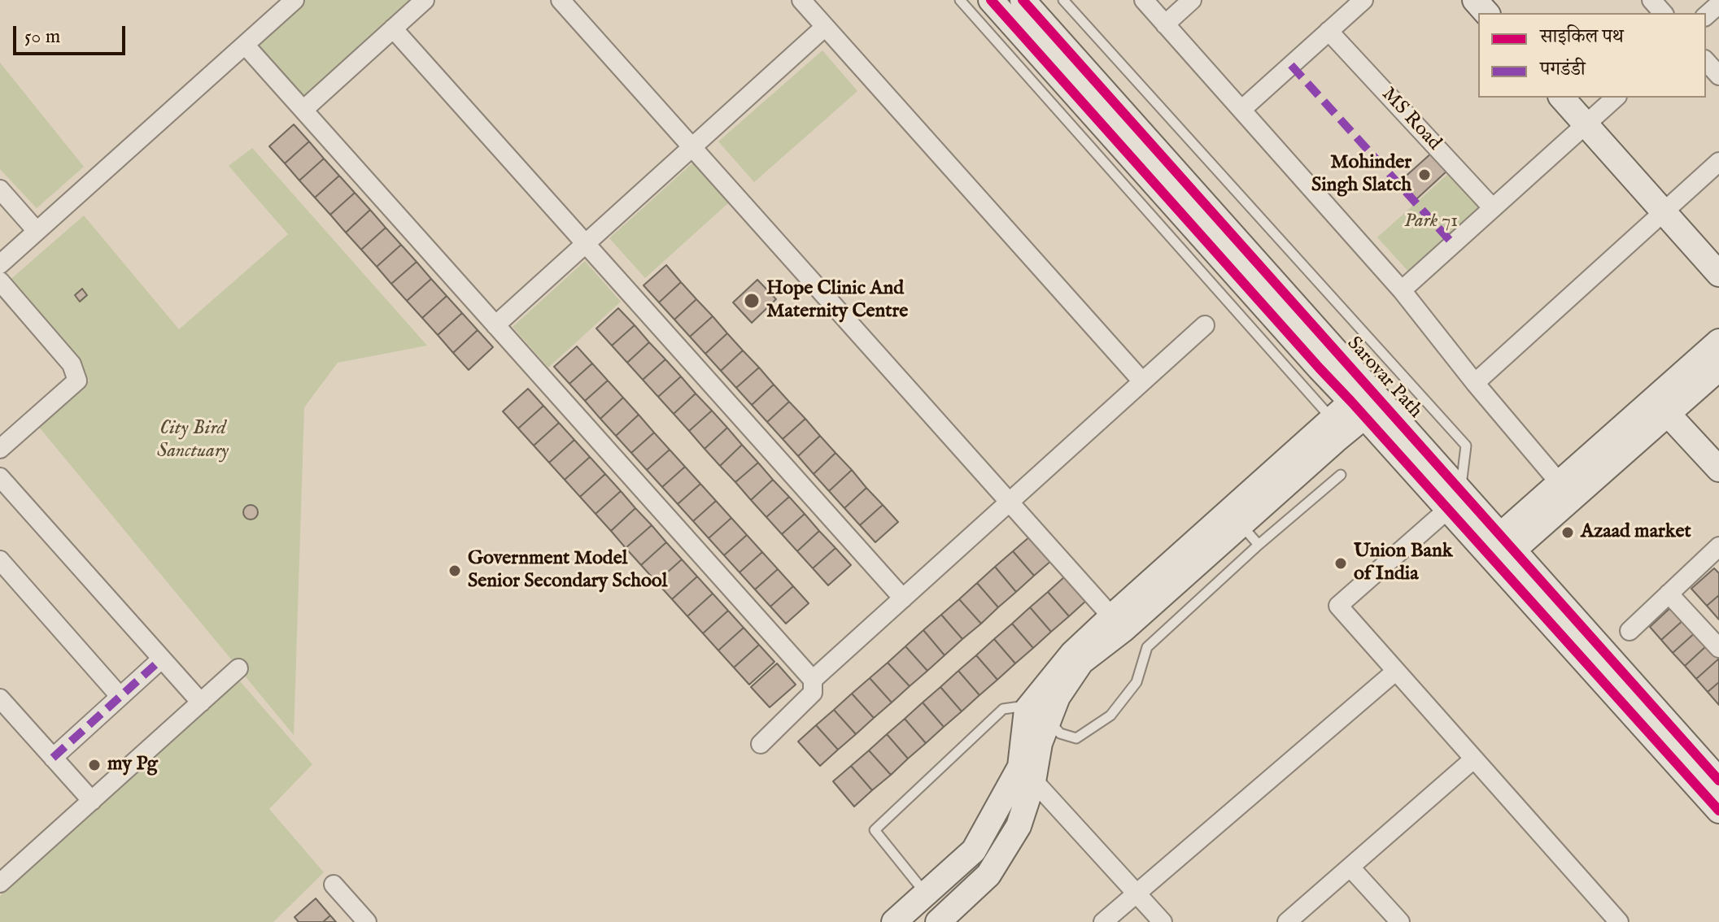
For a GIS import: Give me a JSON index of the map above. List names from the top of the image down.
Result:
{
  "streets": {
    "main road": ["Sarovar Path"],
    "street": ["MS Road"]
  },
  "parks": ["Park 71", "City Bird Sanctuary"],
  "places": [
    "Mohinder Singh Slatch",
    "Hope Clinic And Maternity Centre",
    "Azaad market",
    "Union Bank of India",
    "Government Model Senior Secondary School",
    "my Pg"
  ],
  "legend": ["साइकिल पथ", "पगडंडी"],
  "scale_bar": "50 m"
}
